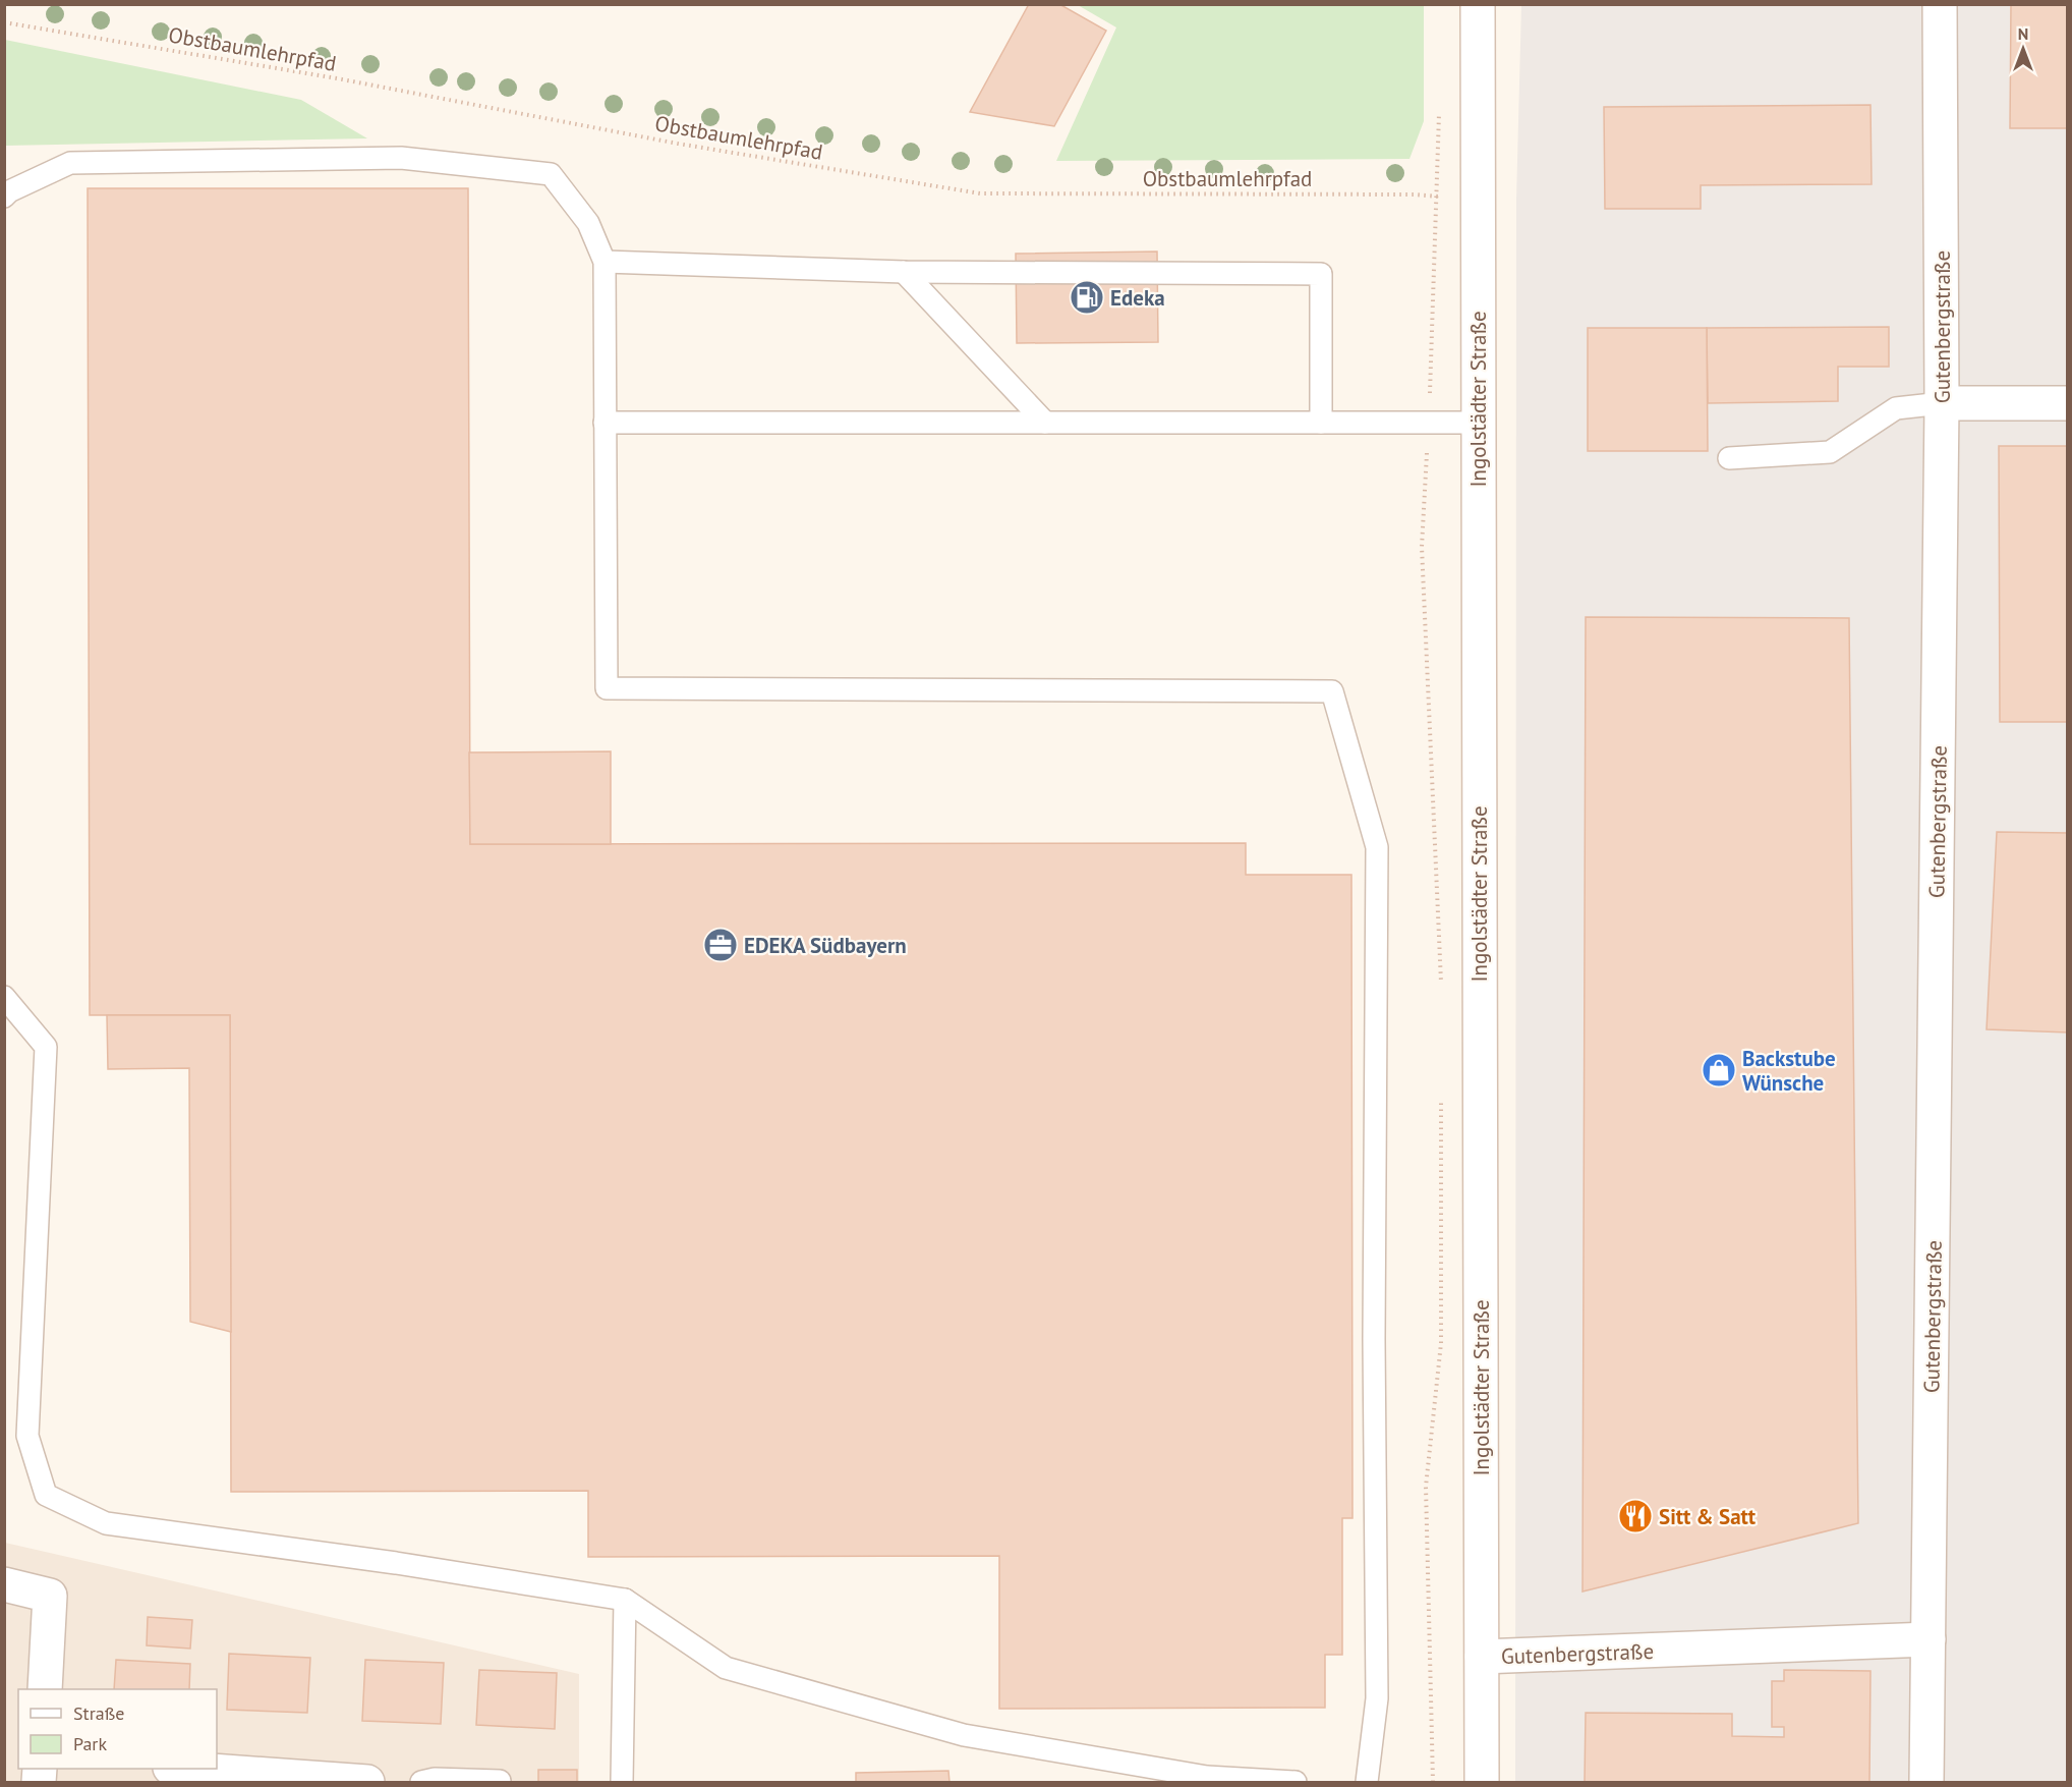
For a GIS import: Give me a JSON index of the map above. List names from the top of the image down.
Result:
{
  "streets": {
    "street": ["Gutenbergstraße", "Ingolstädter Straße"],
    "path": ["Obstbaumlehrpfad"]
  },
  "crossings": [
    ["Obstbaumlehrpfad", "Ingolstädter Straße"],
    ["Gutenbergstraße", "Ingolstädter Straße"]
  ],
  "places": {
    "fuel station": ["Edeka"],
    "office": ["EDEKA Südbayern"],
    "shop": ["Backstube Wünsche"],
    "restaurant": ["Sitt & Satt"]
  },
  "legend": ["Straße", "Park"],
  "north": "top"
}
